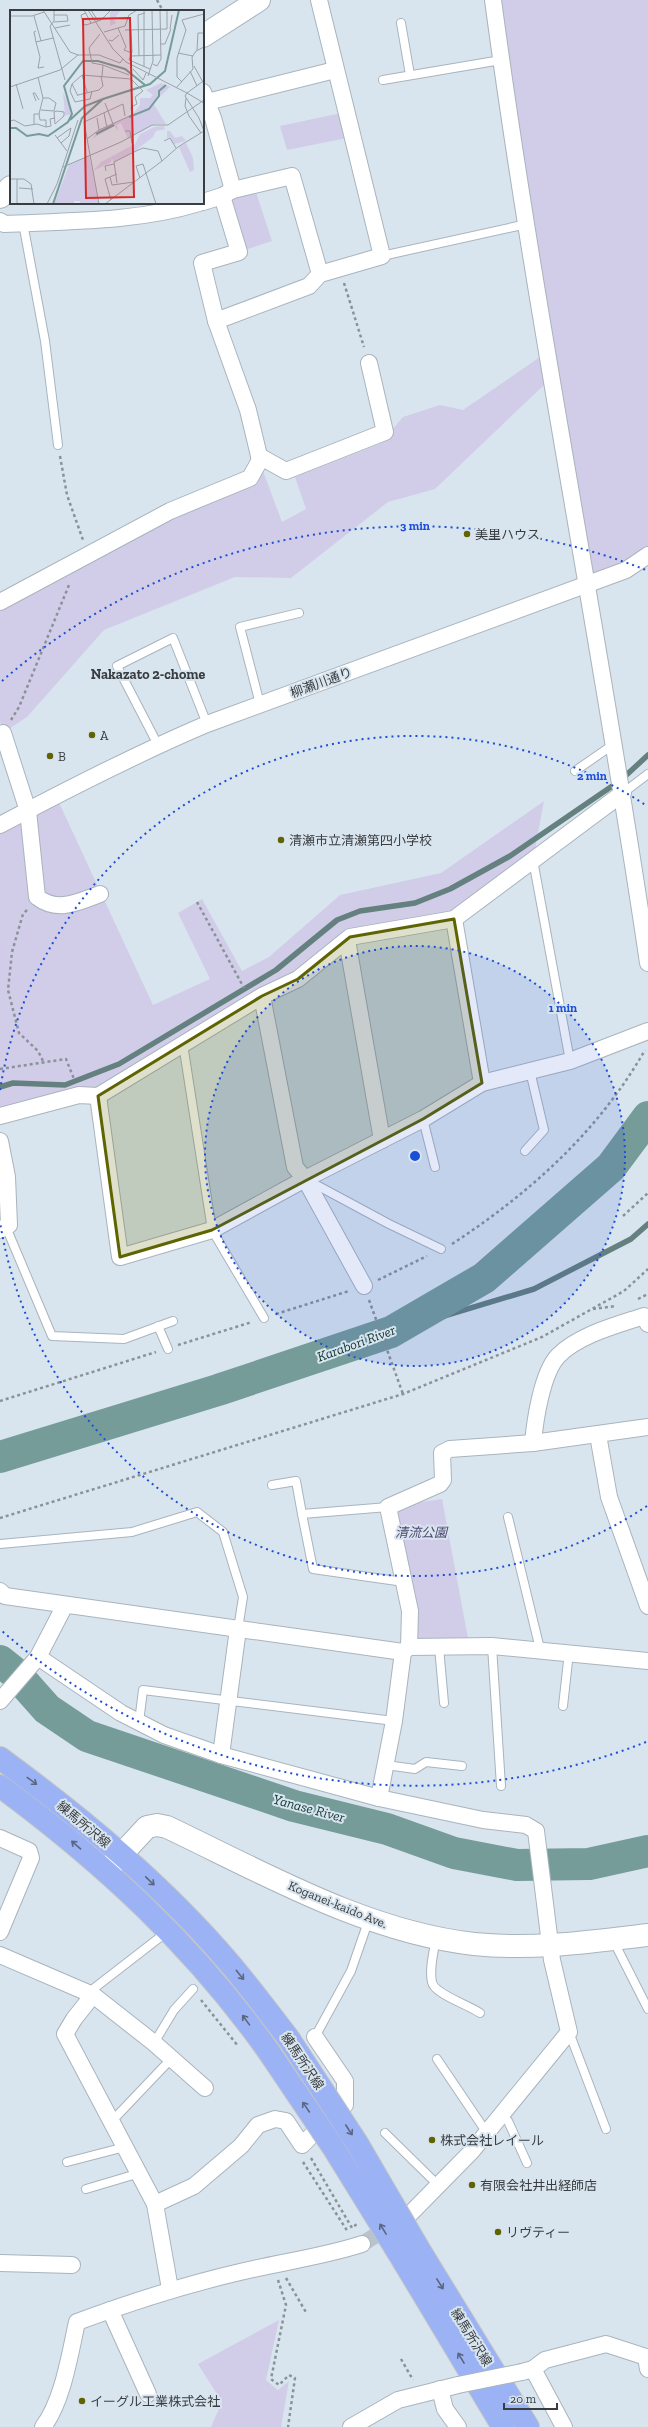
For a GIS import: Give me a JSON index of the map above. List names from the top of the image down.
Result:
{
  "streets": {
    "main road": ["練馬所沢線"],
    "street": ["柳瀬川通り", "Koganei-kaido Ave."]
  },
  "crossings": [
    ["練馬所沢線", "Koganei-kaido Ave."]
  ],
  "districts": ["Nakazato 2-chome"],
  "water": ["Karabori River", "Yanase River"],
  "parks": ["清流公園"],
  "places": [
    "美里ハウス",
    "A",
    "B",
    "清瀬市立清瀬第四小学校",
    "株式会社レイール",
    "有限会社井出経師店",
    "リヴティー",
    "イーグル工業株式会社"
  ],
  "scale_bar": "20 m",
  "rings": ["3 min", "2 min", "1 min"]
}
